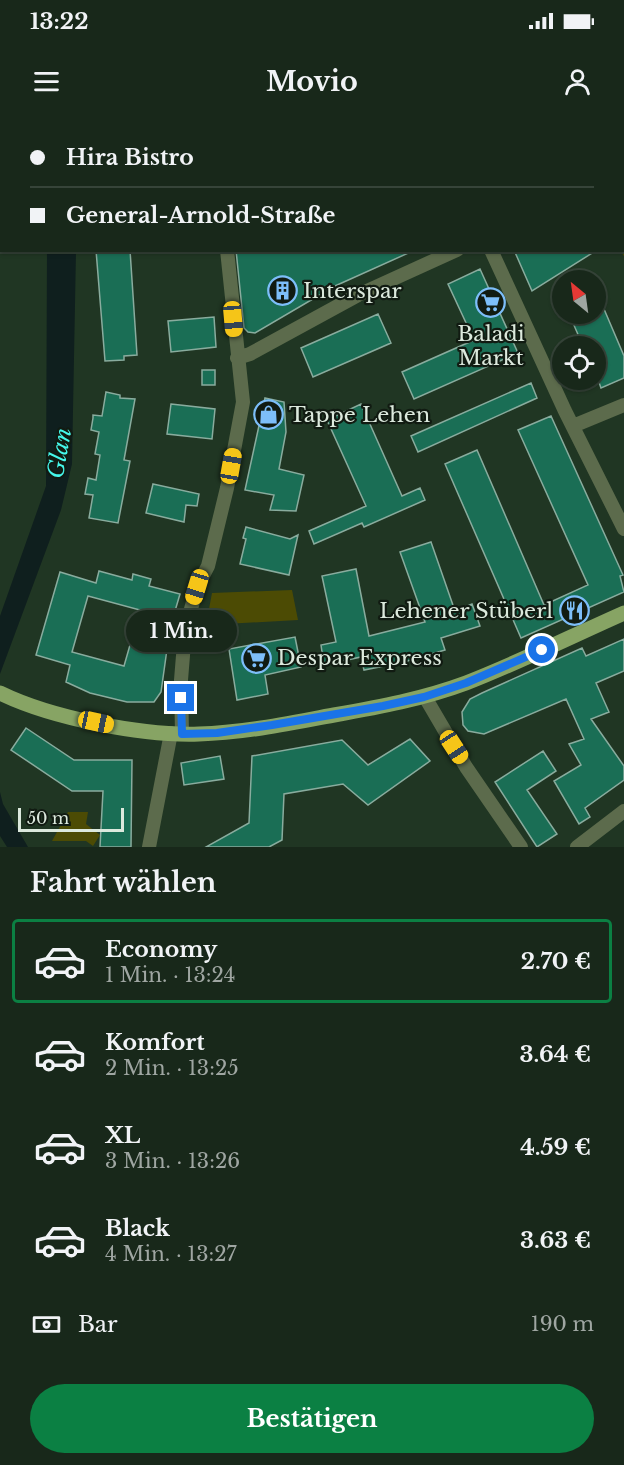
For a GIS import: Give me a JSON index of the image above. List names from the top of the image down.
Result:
{
  "water": ["Glan"],
  "places": {
    "building": ["Interspar"],
    "supermarket": ["Baladi Markt", "Despar Express"],
    "shop": ["Tappe Lehen"],
    "restaurant": ["Lehener Stüberl"]
  },
  "scale_bar": "50 m",
  "north": "top left",
  "page": {
    "status": "13:22",
    "header": "Movio",
    "banner": ["Hira Bistro", "General-Arnold-Straße"],
    "bubble": "1 Min.",
    "scale": "50 m",
    "heading": "Fahrt wählen",
    "list": [
      {
        "name": "Economy",
        "note": "1 Min. · 13:24",
        "value": "2.70 €"
      },
      {
        "name": "Komfort",
        "note": "2 Min. · 13:25",
        "value": "3.64 €"
      },
      {
        "name": "XL",
        "note": "3 Min. · 13:26",
        "value": "4.59 €"
      },
      {
        "name": "Black",
        "note": "4 Min. · 13:27",
        "value": "3.63 €"
      }
    ],
    "pay": ["Bar", "190 m"],
    "buttons": "Bestätigen"
  }
}
